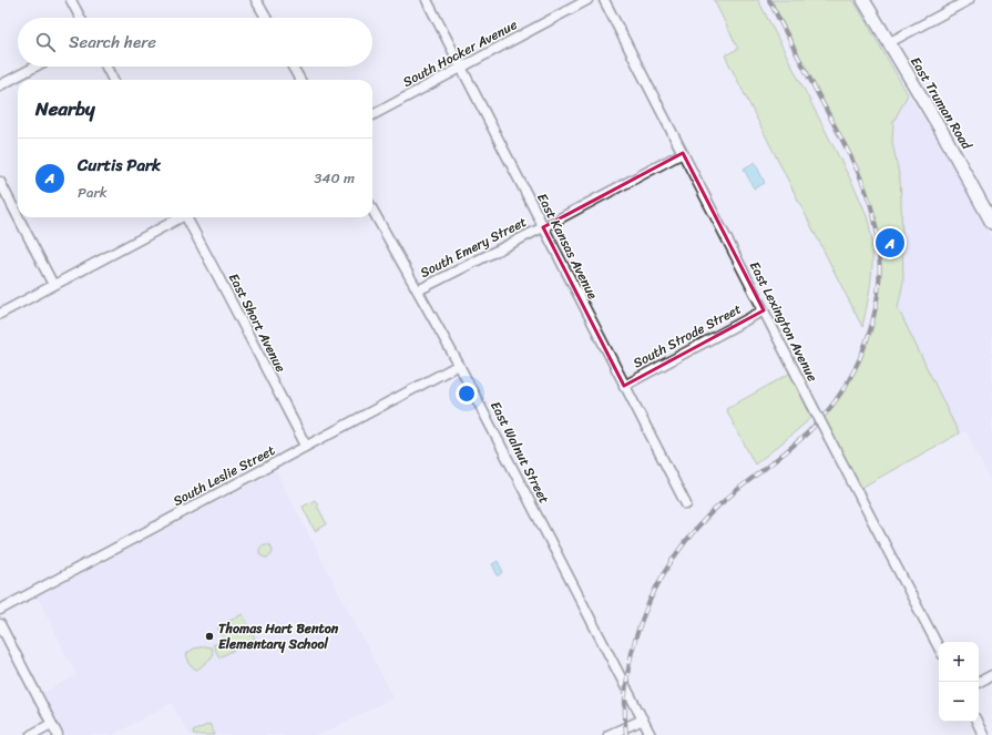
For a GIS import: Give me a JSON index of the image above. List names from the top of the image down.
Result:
{
  "streets": {
    "main road": ["East Truman Road"],
    "street": [
      "South Hocker Avenue",
      "East Kansas Avenue",
      "South Emery Street",
      "East Lexington Avenue",
      "East Short Avenue",
      "South Strode Street",
      "East Walnut Street",
      "South Leslie Street"
    ]
  },
  "crossings": [
    ["South Hocker Avenue", "East Kansas Avenue"],
    ["East Kansas Avenue", "South Emery Street"],
    ["East Kansas Avenue", "South Strode Street"],
    ["South Emery Street", "East Lexington Avenue"],
    ["South Emery Street", "East Walnut Street"],
    ["East Lexington Avenue", "South Strode Street"],
    ["East Short Avenue", "South Leslie Street"],
    ["East Walnut Street", "South Leslie Street"]
  ],
  "places": ["Thomas Hart Benton Elementary School"],
  "page": {
    "search": "Search here",
    "heading": "Nearby",
    "list": [
      {
        "mark": "A",
        "name": "Curtis Park",
        "note": "Park",
        "value": "340 m"
      }
    ],
    "pins": "A",
    "map_buttons": ["+", "−"]
  }
}
